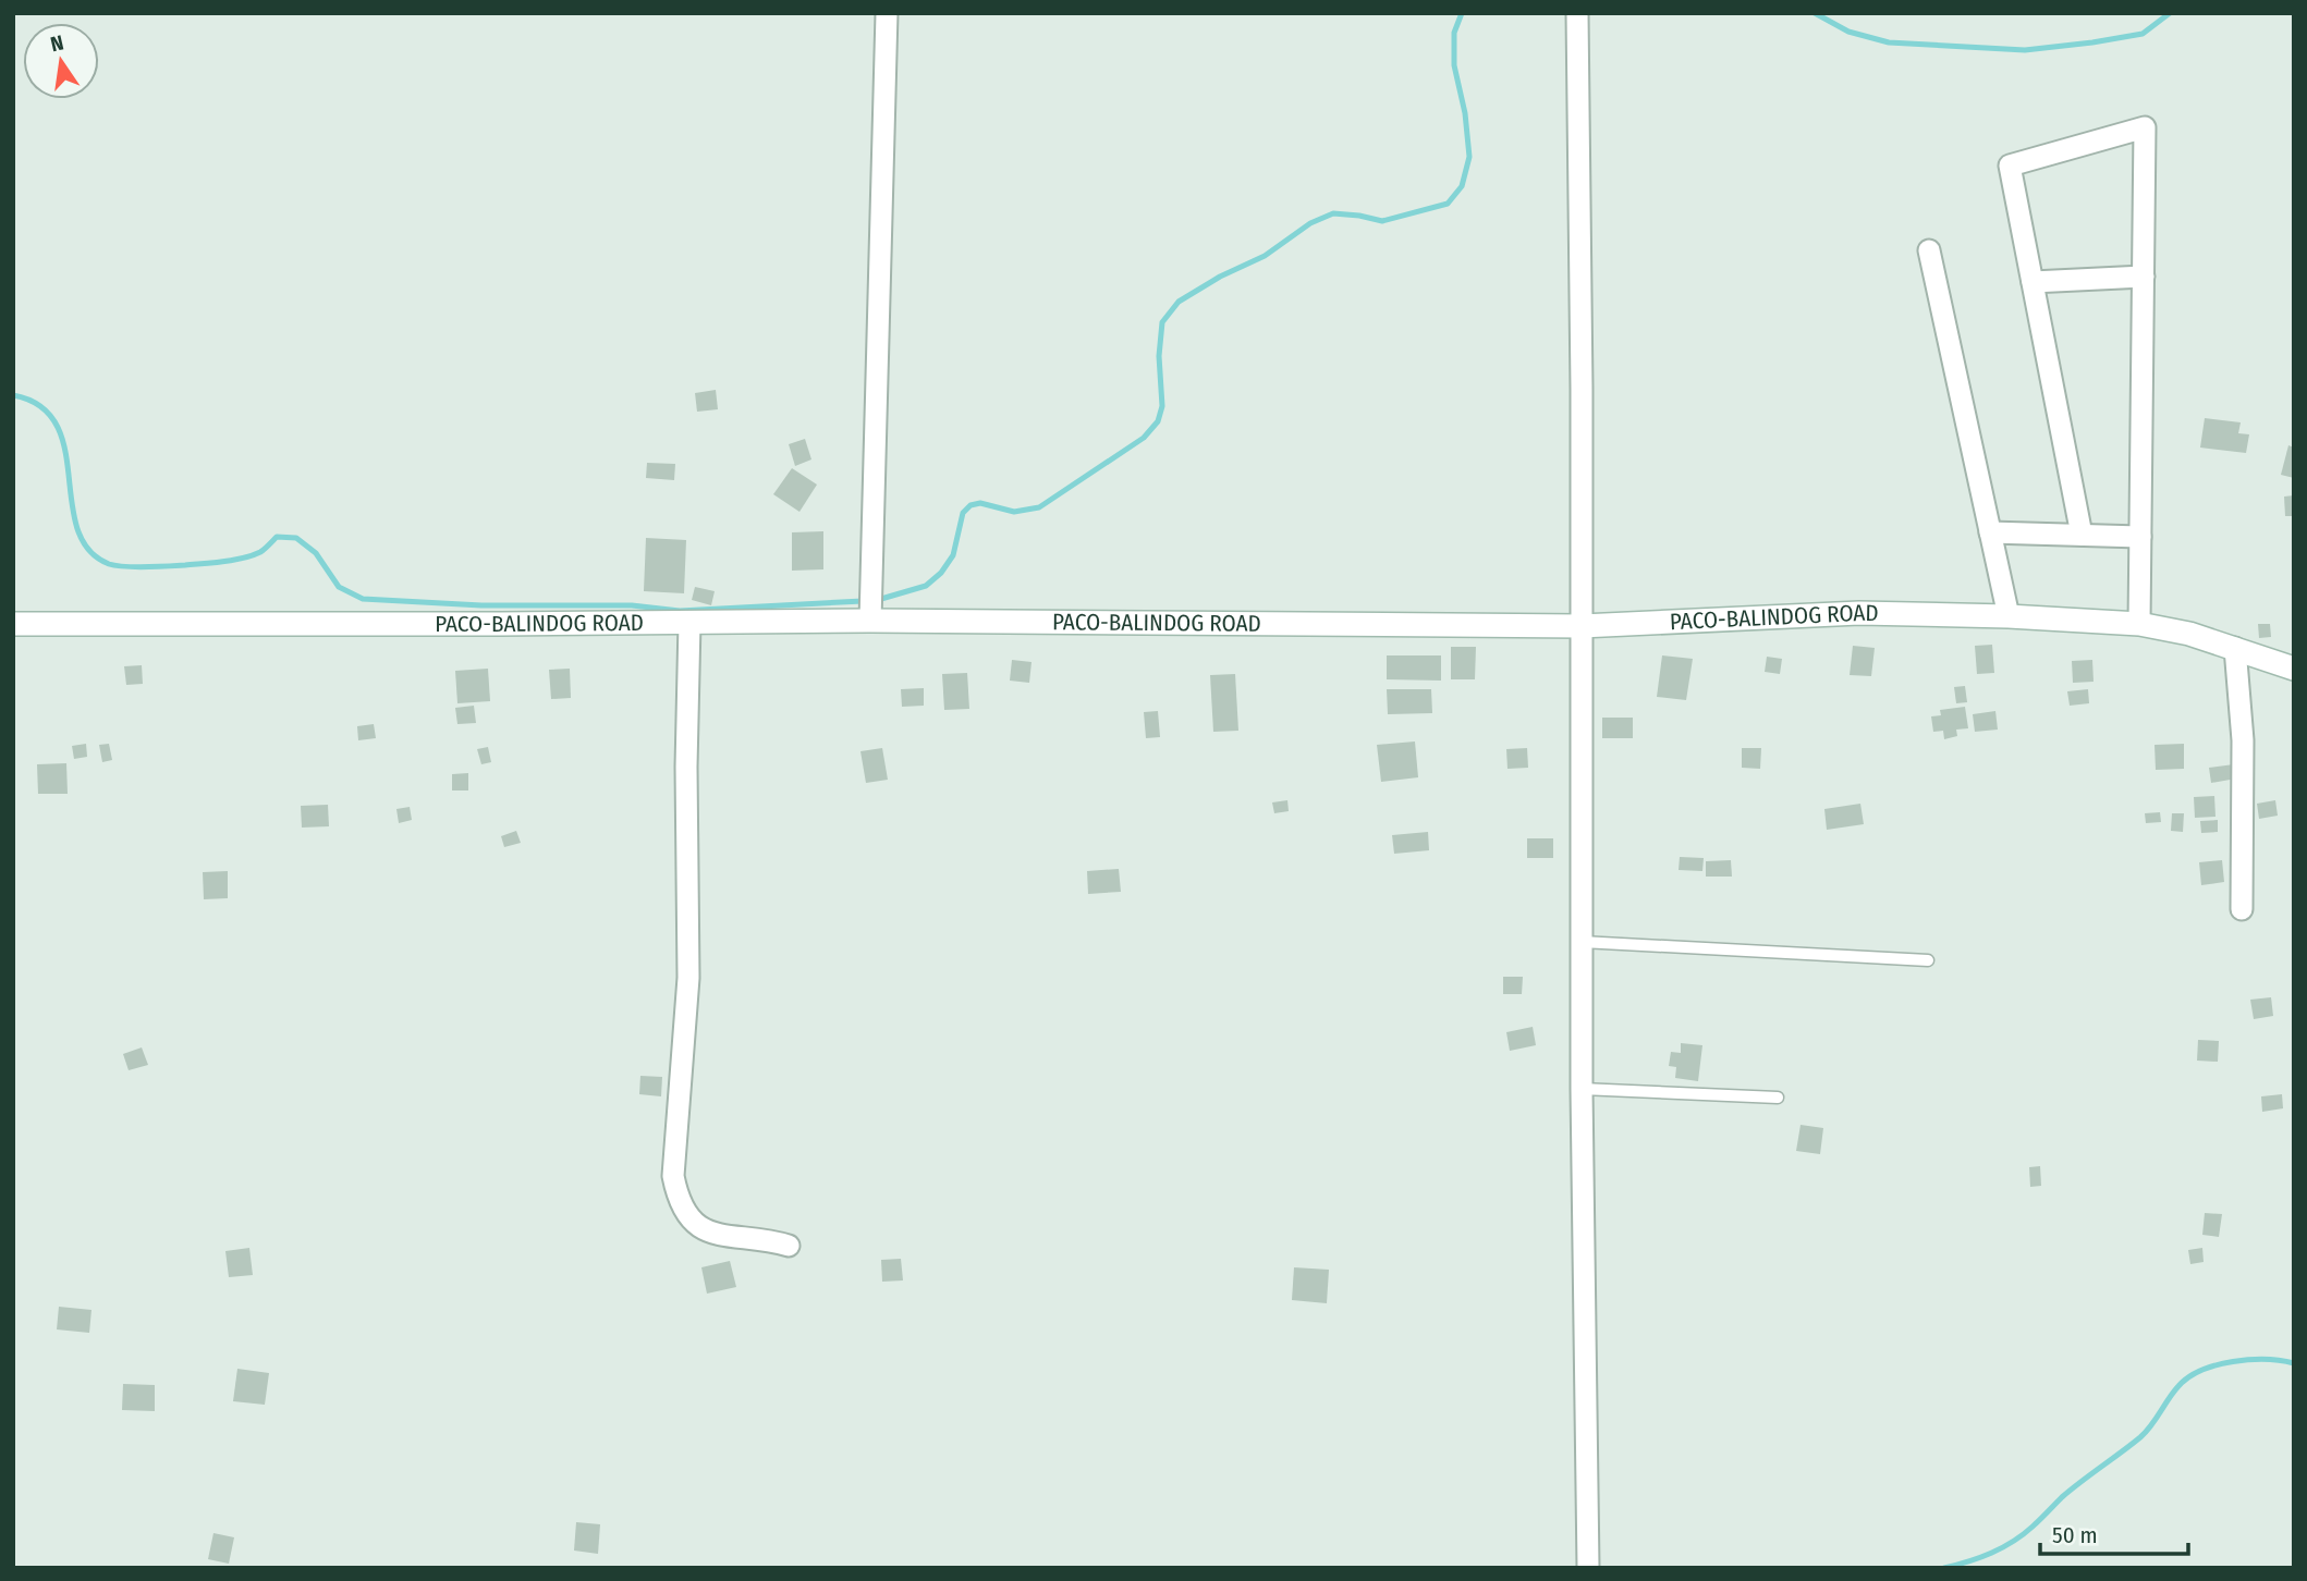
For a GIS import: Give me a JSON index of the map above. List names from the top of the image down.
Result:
{
  "streets": {
    "street": ["PACO-BALINDOG ROAD"]
  },
  "scale_bar": "50 m",
  "north": "top"
}
